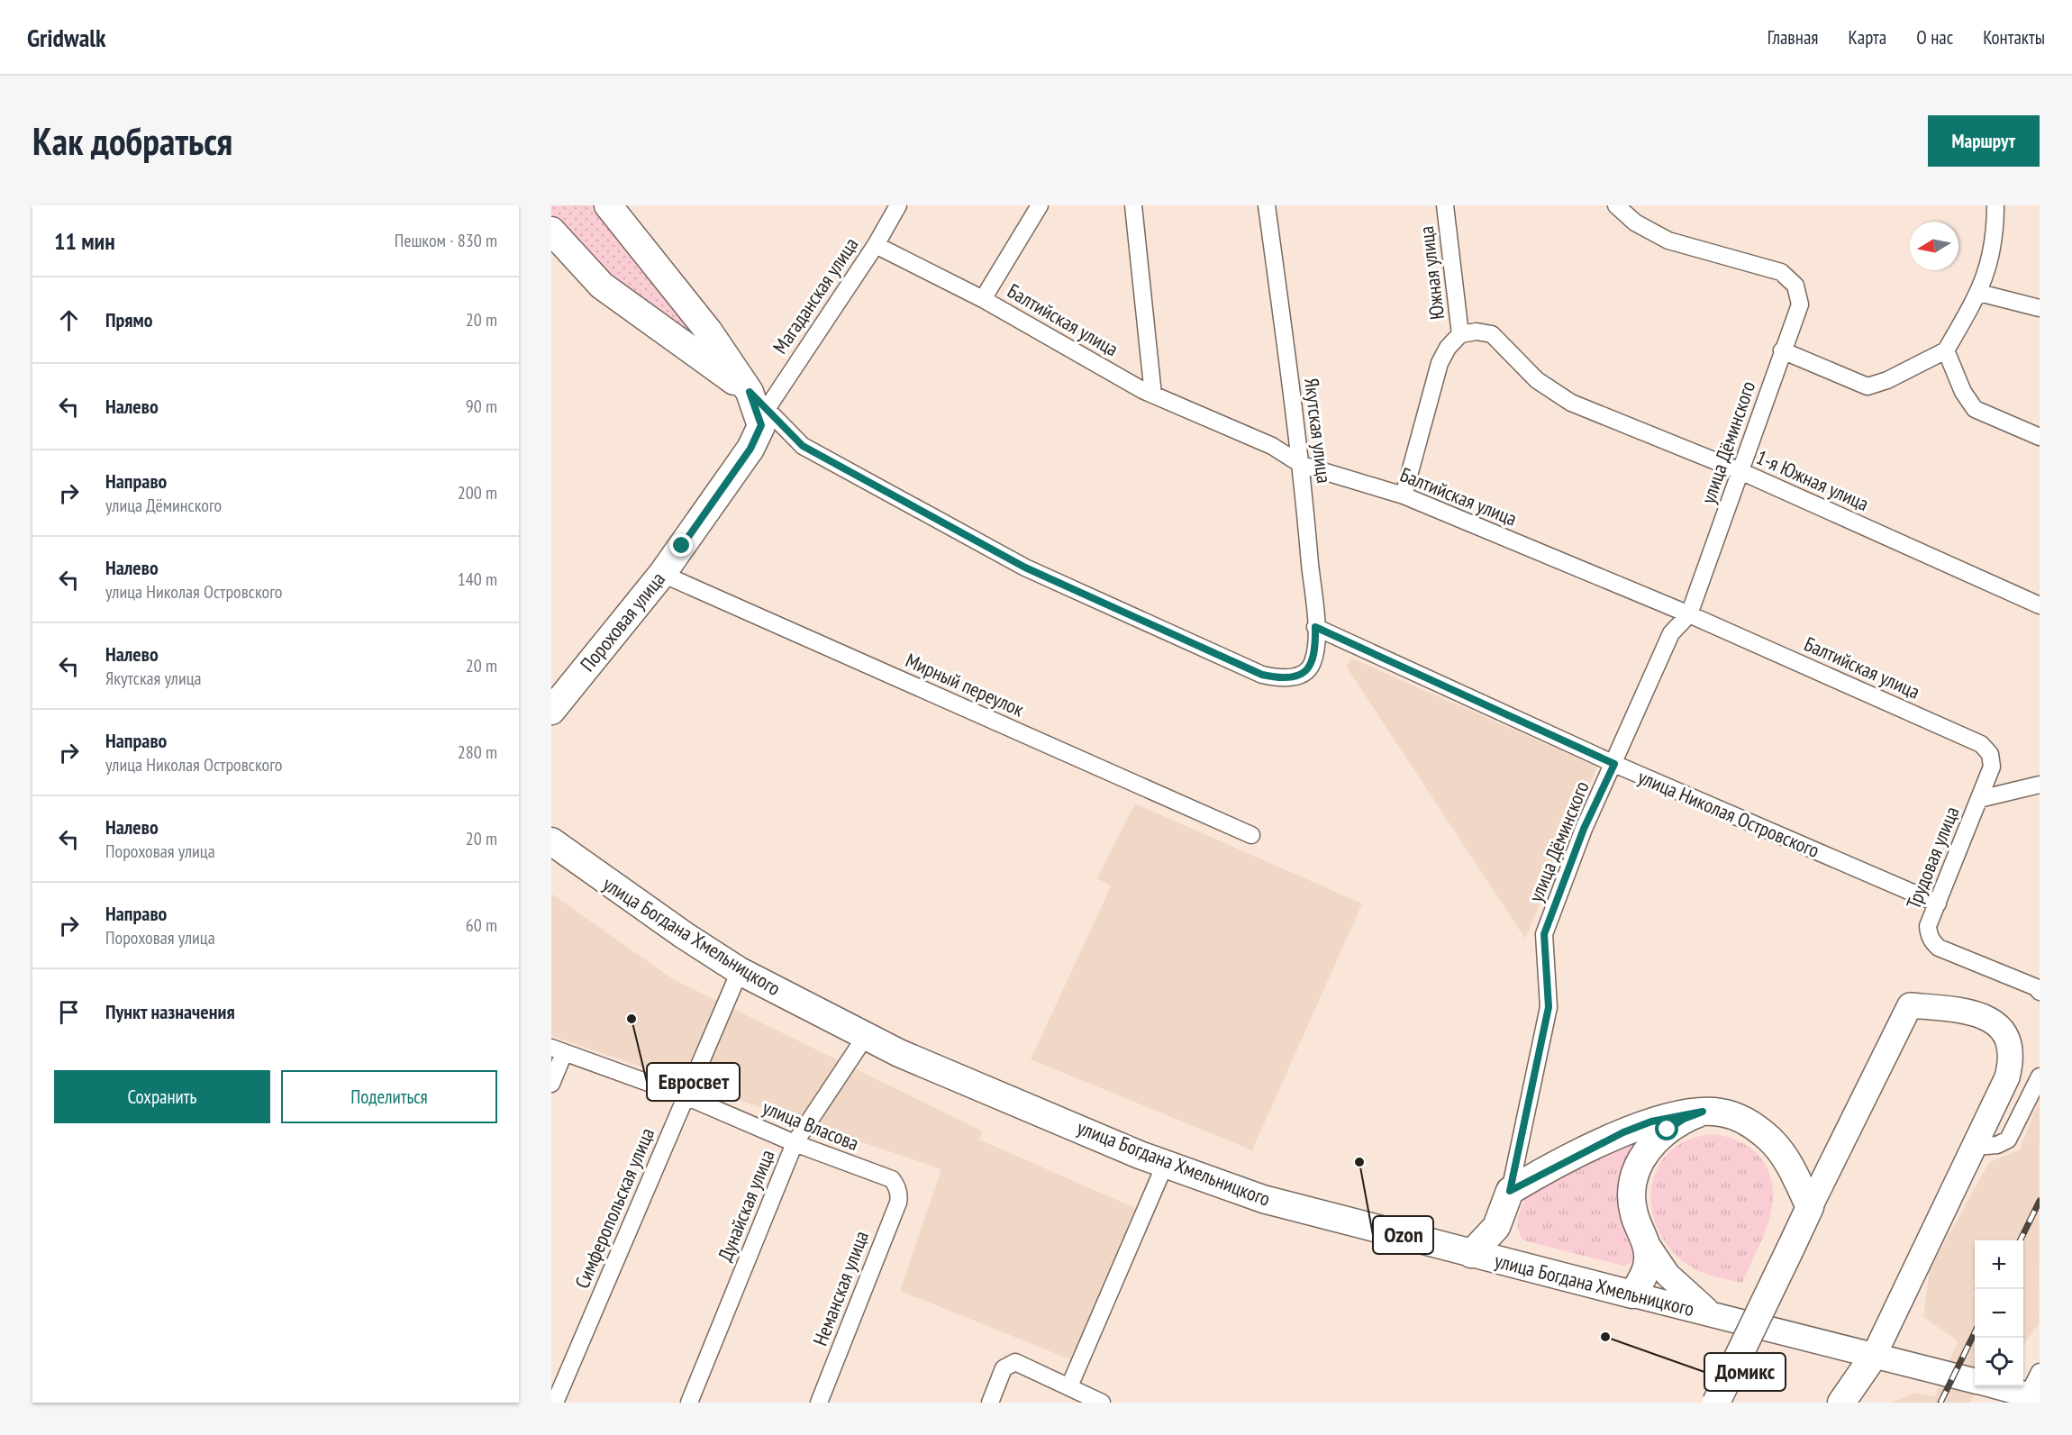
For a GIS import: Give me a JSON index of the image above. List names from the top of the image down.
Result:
{
  "streets": {
    "main road": ["Пороховая улица", "улица Богдана Хмельницкого"],
    "street": [
      "Южная улица",
      "Магаданская улица",
      "Балтийская улица",
      "Якутская улица",
      "улица Дёминского",
      "1-я Южная улица",
      "Мирный переулок",
      "улица Николая Островского",
      "Трудовая улица",
      "улица Власова",
      "Дунайская улица",
      "Симферопольская улица",
      "Неманская улица"
    ]
  },
  "crossings": [
    ["Южная улица", "1-я Южная улица"],
    ["Магаданская улица", "Балтийская улица"],
    ["Магаданская улица", "Якутская улица"],
    ["Магаданская улица", "Пороховая улица"],
    ["Балтийская улица", "Якутская улица"],
    ["Балтийская улица", "улица Дёминского"],
    ["Балтийская улица", "Трудовая улица"],
    ["Якутская улица", "Пороховая улица"],
    ["Якутская улица", "улица Николая Островского"],
    ["улица Дёминского", "1-я Южная улица"],
    ["улица Дёминского", "улица Николая Островского"],
    ["Пороховая улица", "Мирный переулок"],
    ["улица Николая Островского", "Трудовая улица"],
    ["улица Богдана Хмельницкого", "Дунайская улица"],
    ["улица Богдана Хмельницкого", "Симферопольская улица"],
    ["улица Власова", "Дунайская улица"],
    ["улица Власова", "Симферопольская улица"],
    ["улица Власова", "Неманская улица"]
  ],
  "places": ["Евросвет", "Ozon", "Домикс"],
  "north": "left",
  "page": {
    "header": "Gridwalk",
    "nav": [
      "Главная",
      "Карта",
      "О нас",
      "Контакты"
    ],
    "buttons": [
      "Маршрут",
      ["Сохранить", "Поделиться"]
    ],
    "title": "Как добраться",
    "heading": ["11 мин", "Пешком · 830 m"],
    "list": [
      ["Прямо", "20 m"],
      ["Налево", "90 m"],
      ["Направо", "улица Дёминского", "200 m"],
      ["Налево", "улица Николая Островского", "140 m"],
      ["Налево", "Якутская улица", "20 m"],
      ["Направо", "улица Николая Островского", "280 m"],
      ["Налево", "Пороховая улица", "20 m"],
      ["Направо", "Пороховая улица", "60 m"],
      "Пункт назначения"
    ],
    "map_buttons": ["+", "−"]
  }
}
